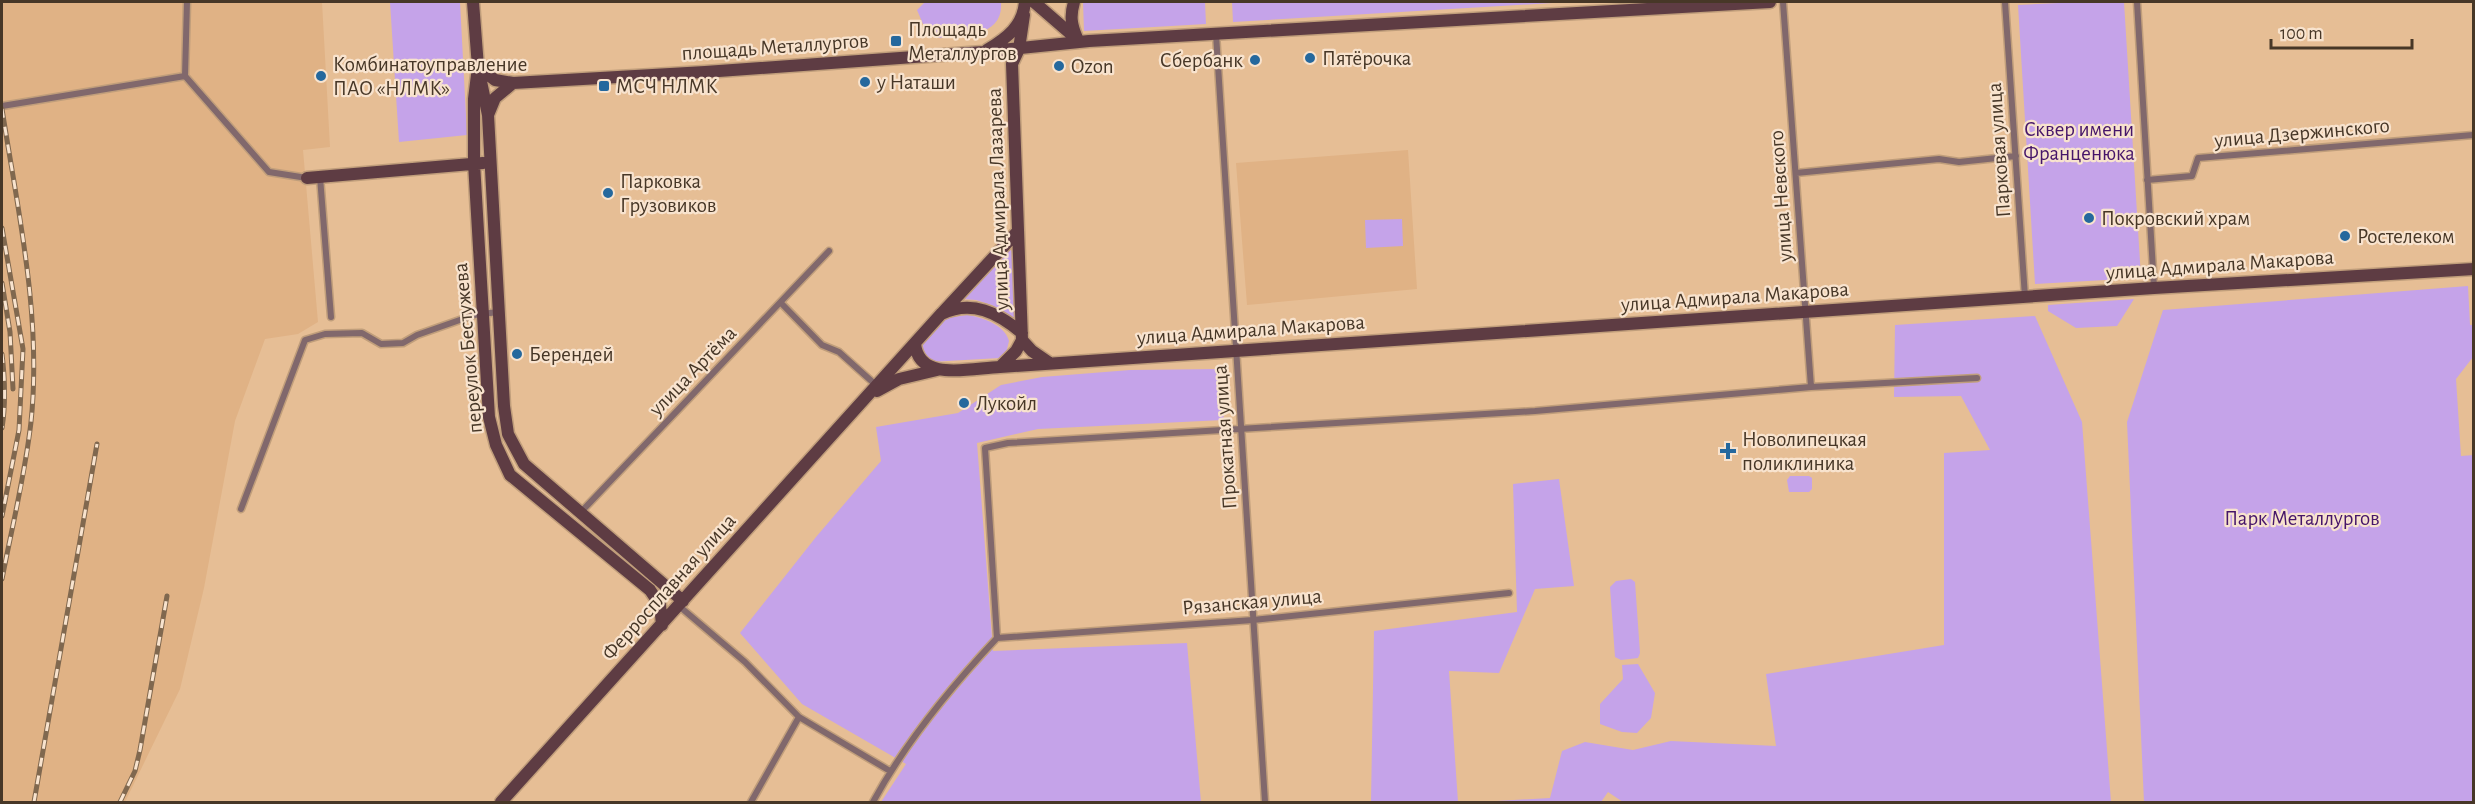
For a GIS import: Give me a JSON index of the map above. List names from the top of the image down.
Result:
{
  "streets": {
    "main road": [
      "площадь Металлургов",
      "улица Адмирала Лазарева",
      "улица Адмирала Макарова",
      "переулок Бестужева",
      "Ферросплавная улица"
    ],
    "street": [
      "улица Дзержинского",
      "Парковая улица",
      "улица Невского",
      "улица Артёма",
      "Прокатная улица",
      "Рязанская улица"
    ]
  },
  "crossings": [
    ["Парковая улица", "улица Адмирала Макарова"],
    ["улица Невского", "улица Адмирала Макарова"],
    ["улица Адмирала Макарова", "Прокатная улица"],
    ["переулок Бестужева", "улица Артёма"],
    ["переулок Бестужева", "Ферросплавная улица"],
    ["Прокатная улица", "Рязанская улица"]
  ],
  "parks": ["Сквер имени Франценюка", "Парк Металлургов"],
  "places": {
    "transit": ["Площадь Металлургов", "МСЧ НЛМК"],
    "other": [
      "Пятёрочка",
      "Сбербанк",
      "Ozon",
      "Комбинатоуправление ПАО «НЛМК»",
      "у Наташи",
      "Парковка Грузовиков",
      "Покровский храм",
      "Ростелеком",
      "Берендей",
      "Лукойл"
    ],
    "health": ["Новолипецкая поликлиника"]
  },
  "scale_bar": "100 m"
}
